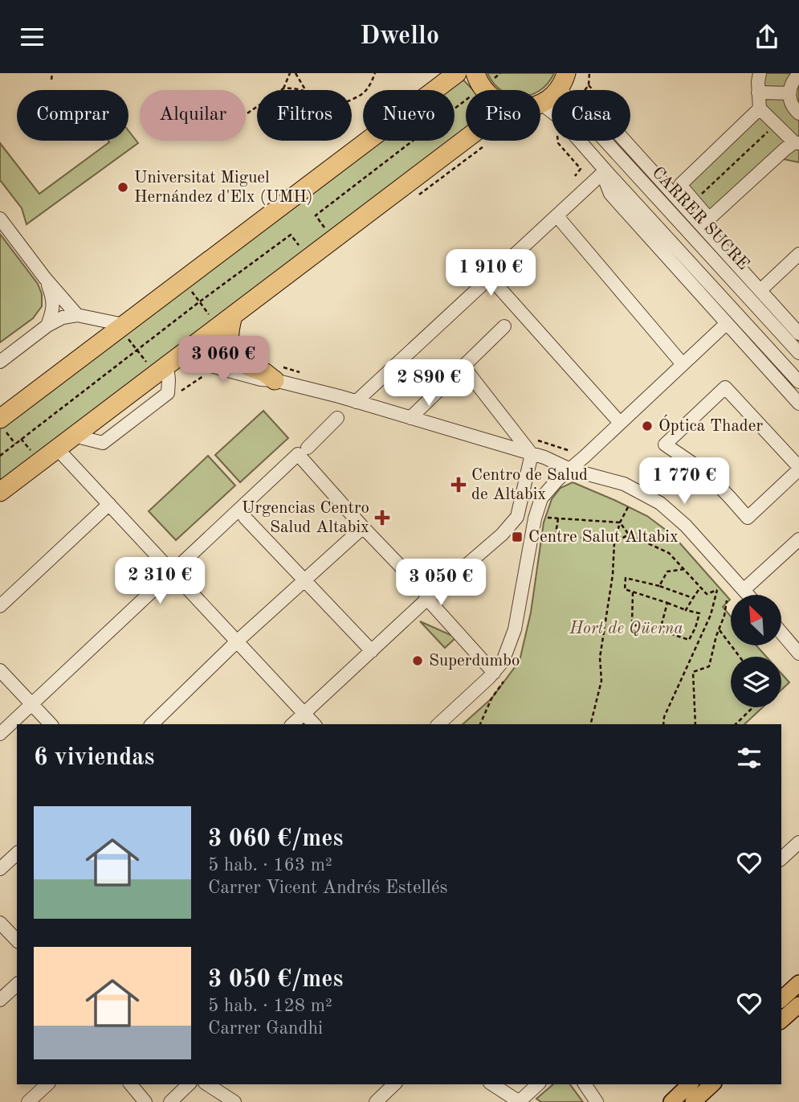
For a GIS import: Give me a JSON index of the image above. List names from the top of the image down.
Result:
{
  "streets": {
    "street": ["CARRER SUCRE"]
  },
  "parks": ["Hort de Qüerna"],
  "places": {
    "other": ["Universitat Miguel Hernández d'Elx (UMH)", "Óptica Thader", "Superdumbo"],
    "health": ["Centro de Salud de Altabix", "Urgencias Centro Salud Altabix"],
    "transit": ["Centre Salut Altabix"]
  },
  "north": "top left",
  "page": {
    "header": "Dwello",
    "chip": [
      "Comprar",
      "Alquilar",
      "Filtros",
      "Nuevo",
      "Piso",
      "Casa"
    ],
    "price": [
      "1 910 €",
      "3 060 €",
      "2 890 €",
      "1 770 €",
      "2 310 €",
      "3 050 €"
    ],
    "heading": "6 viviendas",
    "list": [
      {
        "name": "3 060 €/mes",
        "note": "5 hab. · 163 m² · Carrer Vicent Andrés Estellés"
      },
      {
        "name": "3 050 €/mes",
        "note": "5 hab. · 128 m² · Carrer Gandhi"
      }
    ]
  }
}
